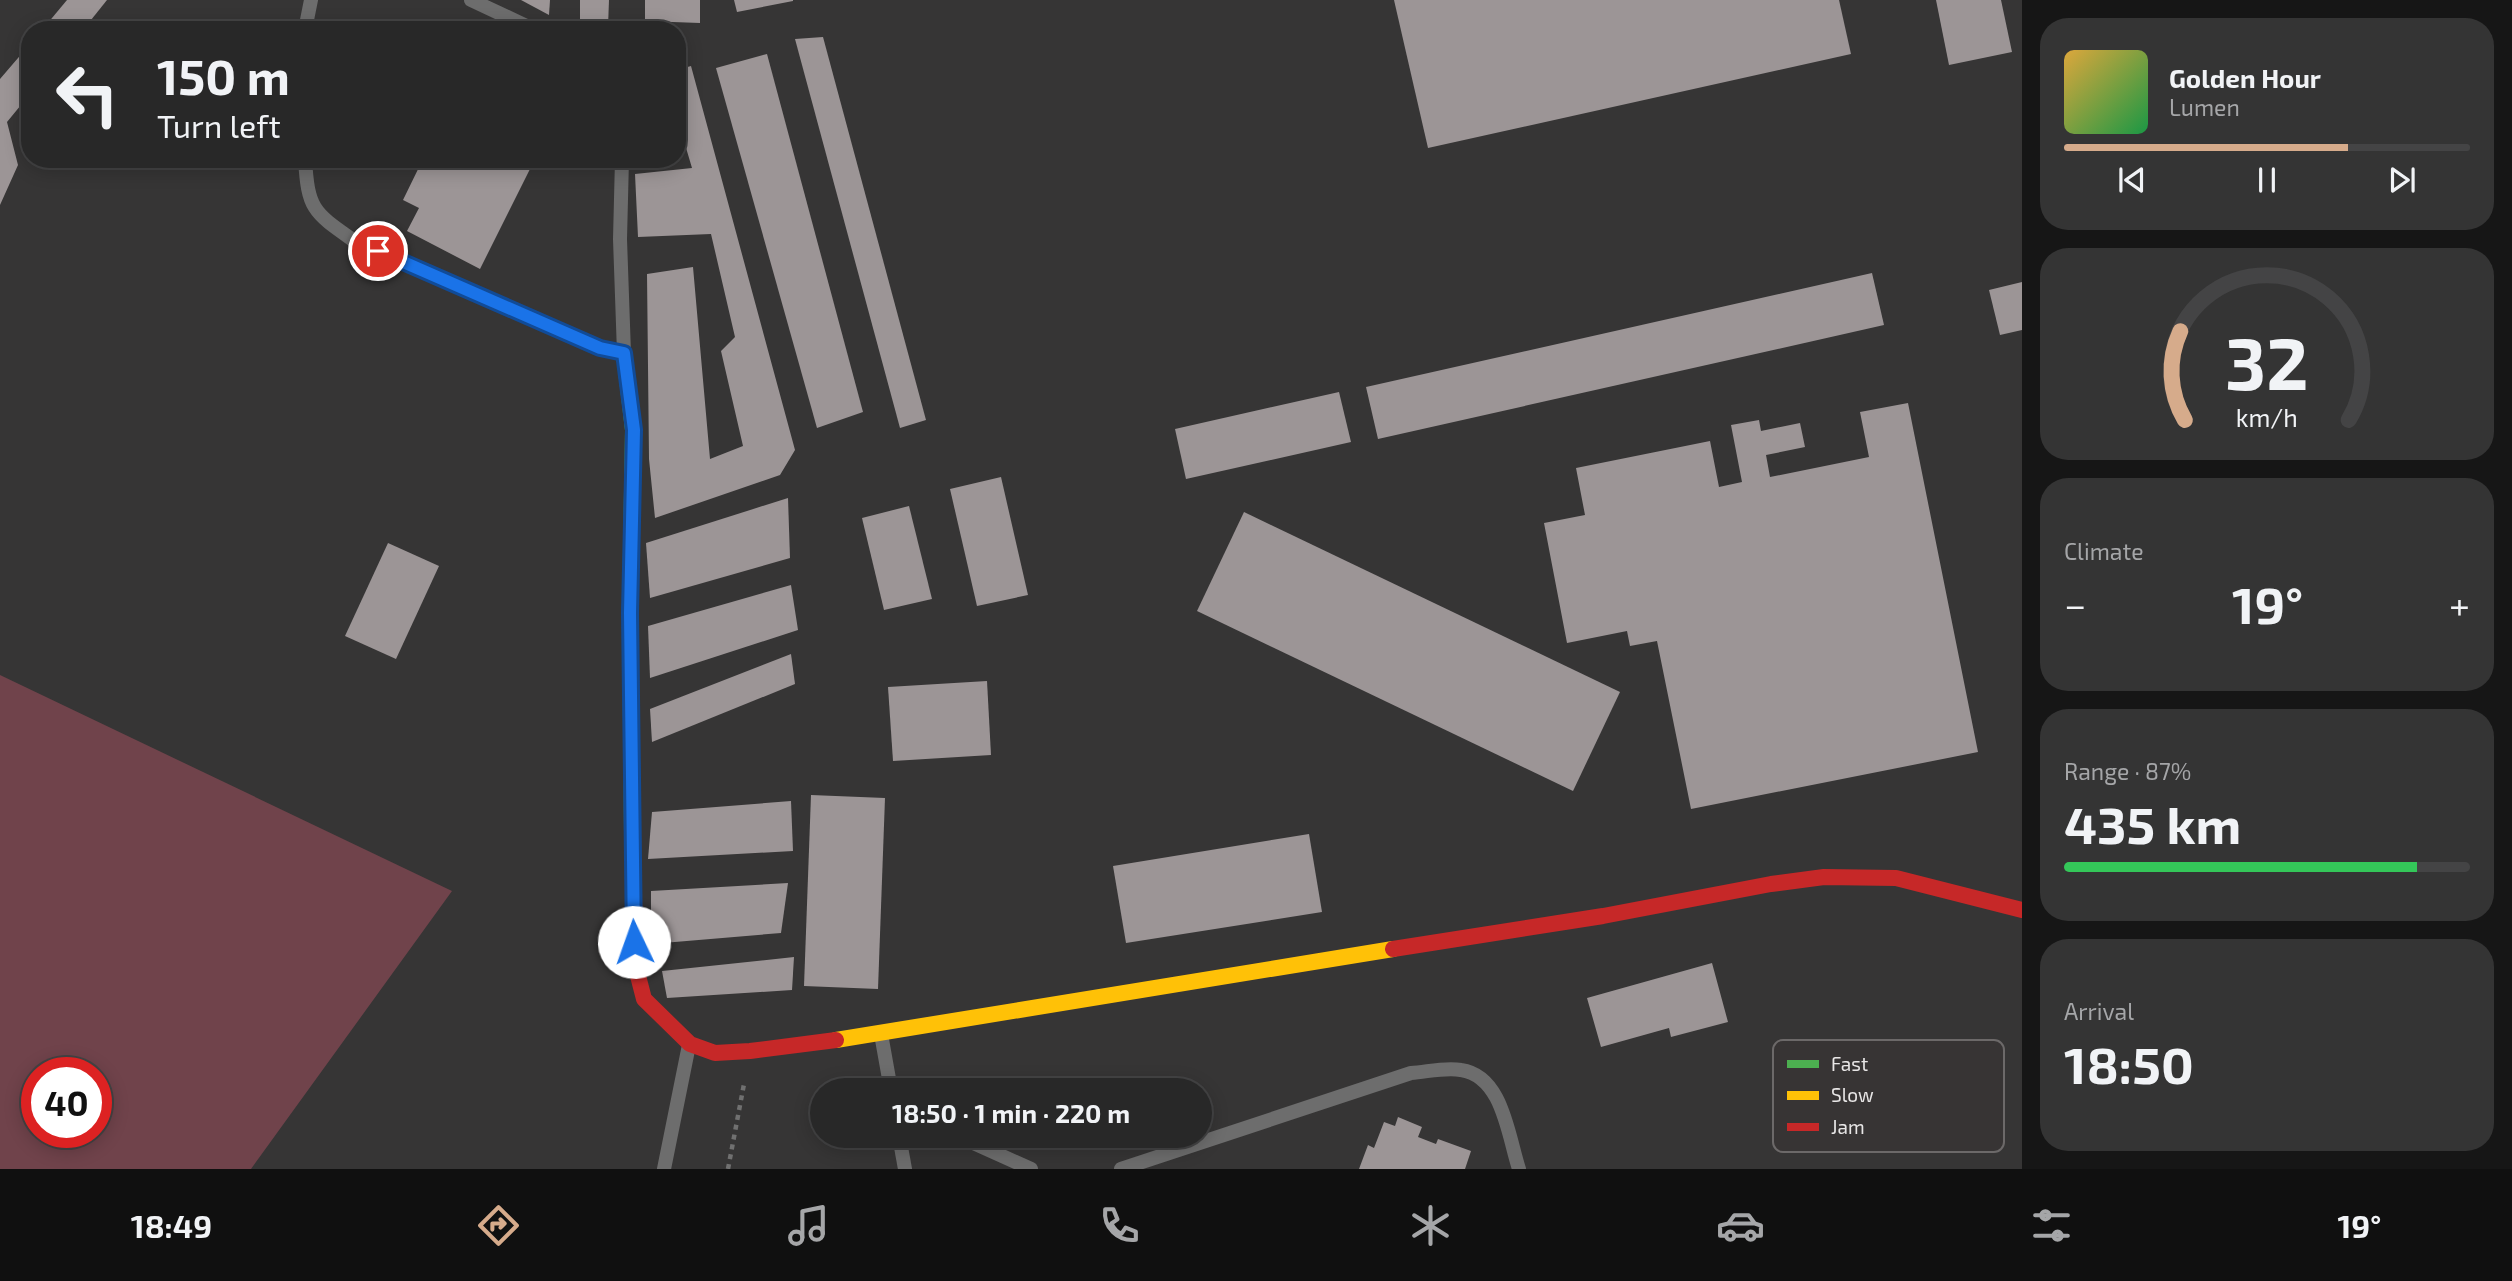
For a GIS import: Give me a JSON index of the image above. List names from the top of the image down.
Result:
{
  "legend": ["Fast", "Slow", "Jam"],
  "page": {
    "turn": ["150 m", "Turn left"],
    "song": ["Golden Hour", "Lumen"],
    "tile": [
      "Climate",
      ["Range · 87%", "435 km"],
      ["Arrival", "18:50"]
    ],
    "heat": ["−", "19°", "+"],
    "limit": "40",
    "trip": "18:50 · 1 min · 220 m",
    "tabs": ["18:49", "19°"],
    "gauge": ["32", "km/h"]
  }
}
